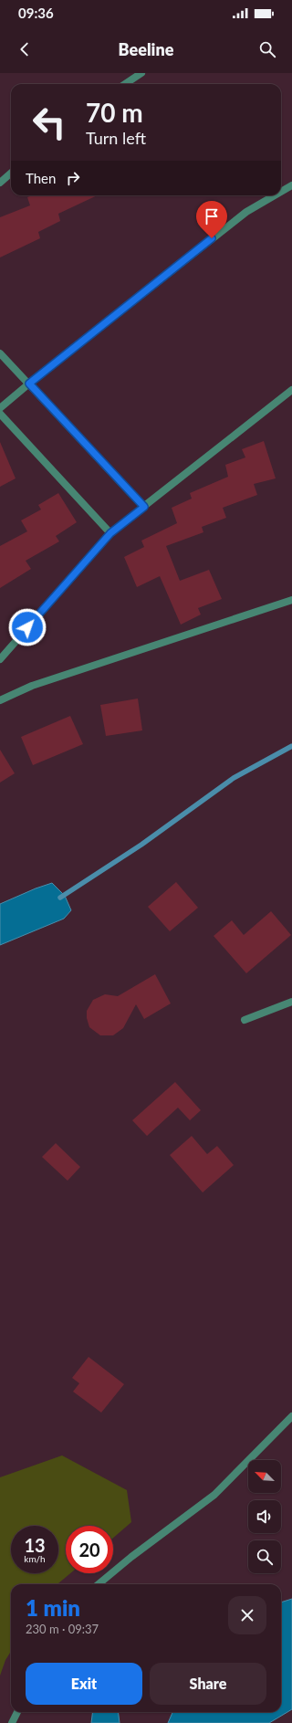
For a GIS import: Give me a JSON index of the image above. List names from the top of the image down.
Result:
{
  "north": "top left",
  "page": {
    "status": "09:36",
    "header": "Beeline",
    "turn": ["70 m", "Turn left"],
    "then": "Then",
    "speed": "13 km/h",
    "limit": "20",
    "heading": ["1 min", "230 m · 09:37"],
    "buttons": ["Exit", "Share"]
  }
}
